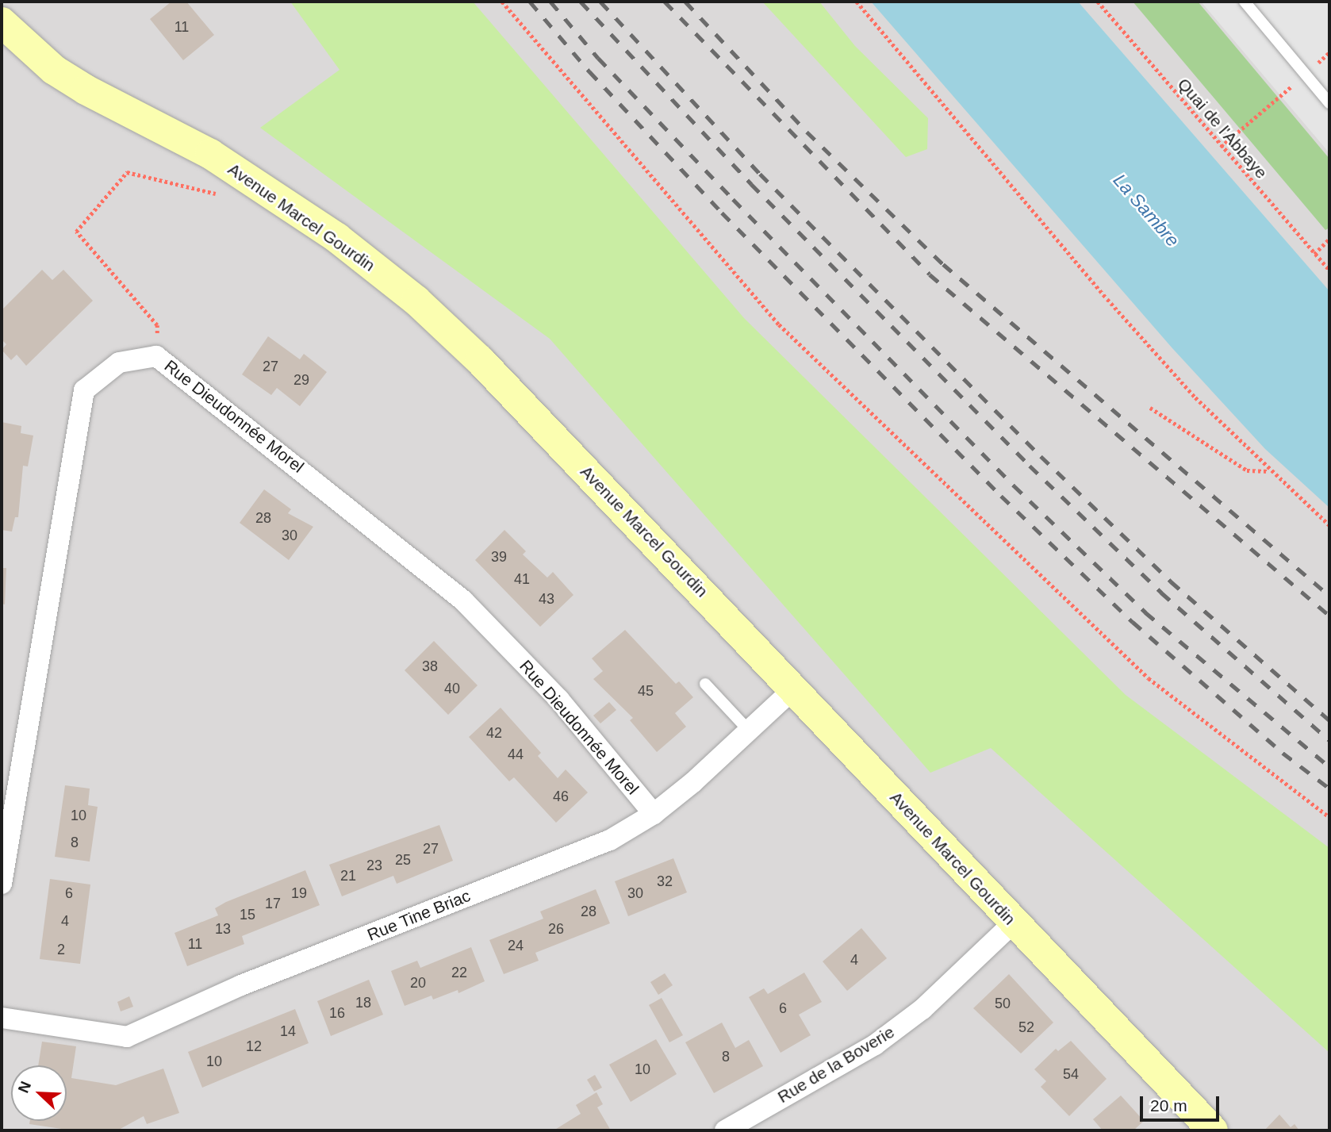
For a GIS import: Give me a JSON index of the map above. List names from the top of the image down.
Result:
{
  "streets": {
    "street": [
      "Avenue Marcel Gourdin",
      "Rue Dieudonnée Morel",
      "Rue Tine Briac",
      "Rue de la Boverie"
    ],
    "path": ["Quai de l'Abbaye"]
  },
  "crossings": [
    ["Avenue Marcel Gourdin", "Rue Tine Briac"],
    ["Avenue Marcel Gourdin", "Rue de la Boverie"],
    ["Rue Dieudonnée Morel", "Rue Tine Briac"]
  ],
  "water": ["La Sambre"],
  "house_numbers": [
    "11",
    "27",
    "29",
    "28",
    "30",
    "39",
    "41",
    "43",
    "38",
    "40",
    "45",
    "42",
    "44",
    "46",
    "10",
    "8",
    "27",
    "25",
    "23",
    "21",
    "32",
    "6",
    "19",
    "30",
    "17",
    "28",
    "15",
    "4",
    "13",
    "26",
    "11",
    "24",
    "2",
    "4",
    "22",
    "20",
    "18",
    "50",
    "6",
    "16",
    "52",
    "14",
    "12",
    "8",
    "10",
    "10",
    "54"
  ],
  "scale_bar": "20 m",
  "north": "top left"
}
